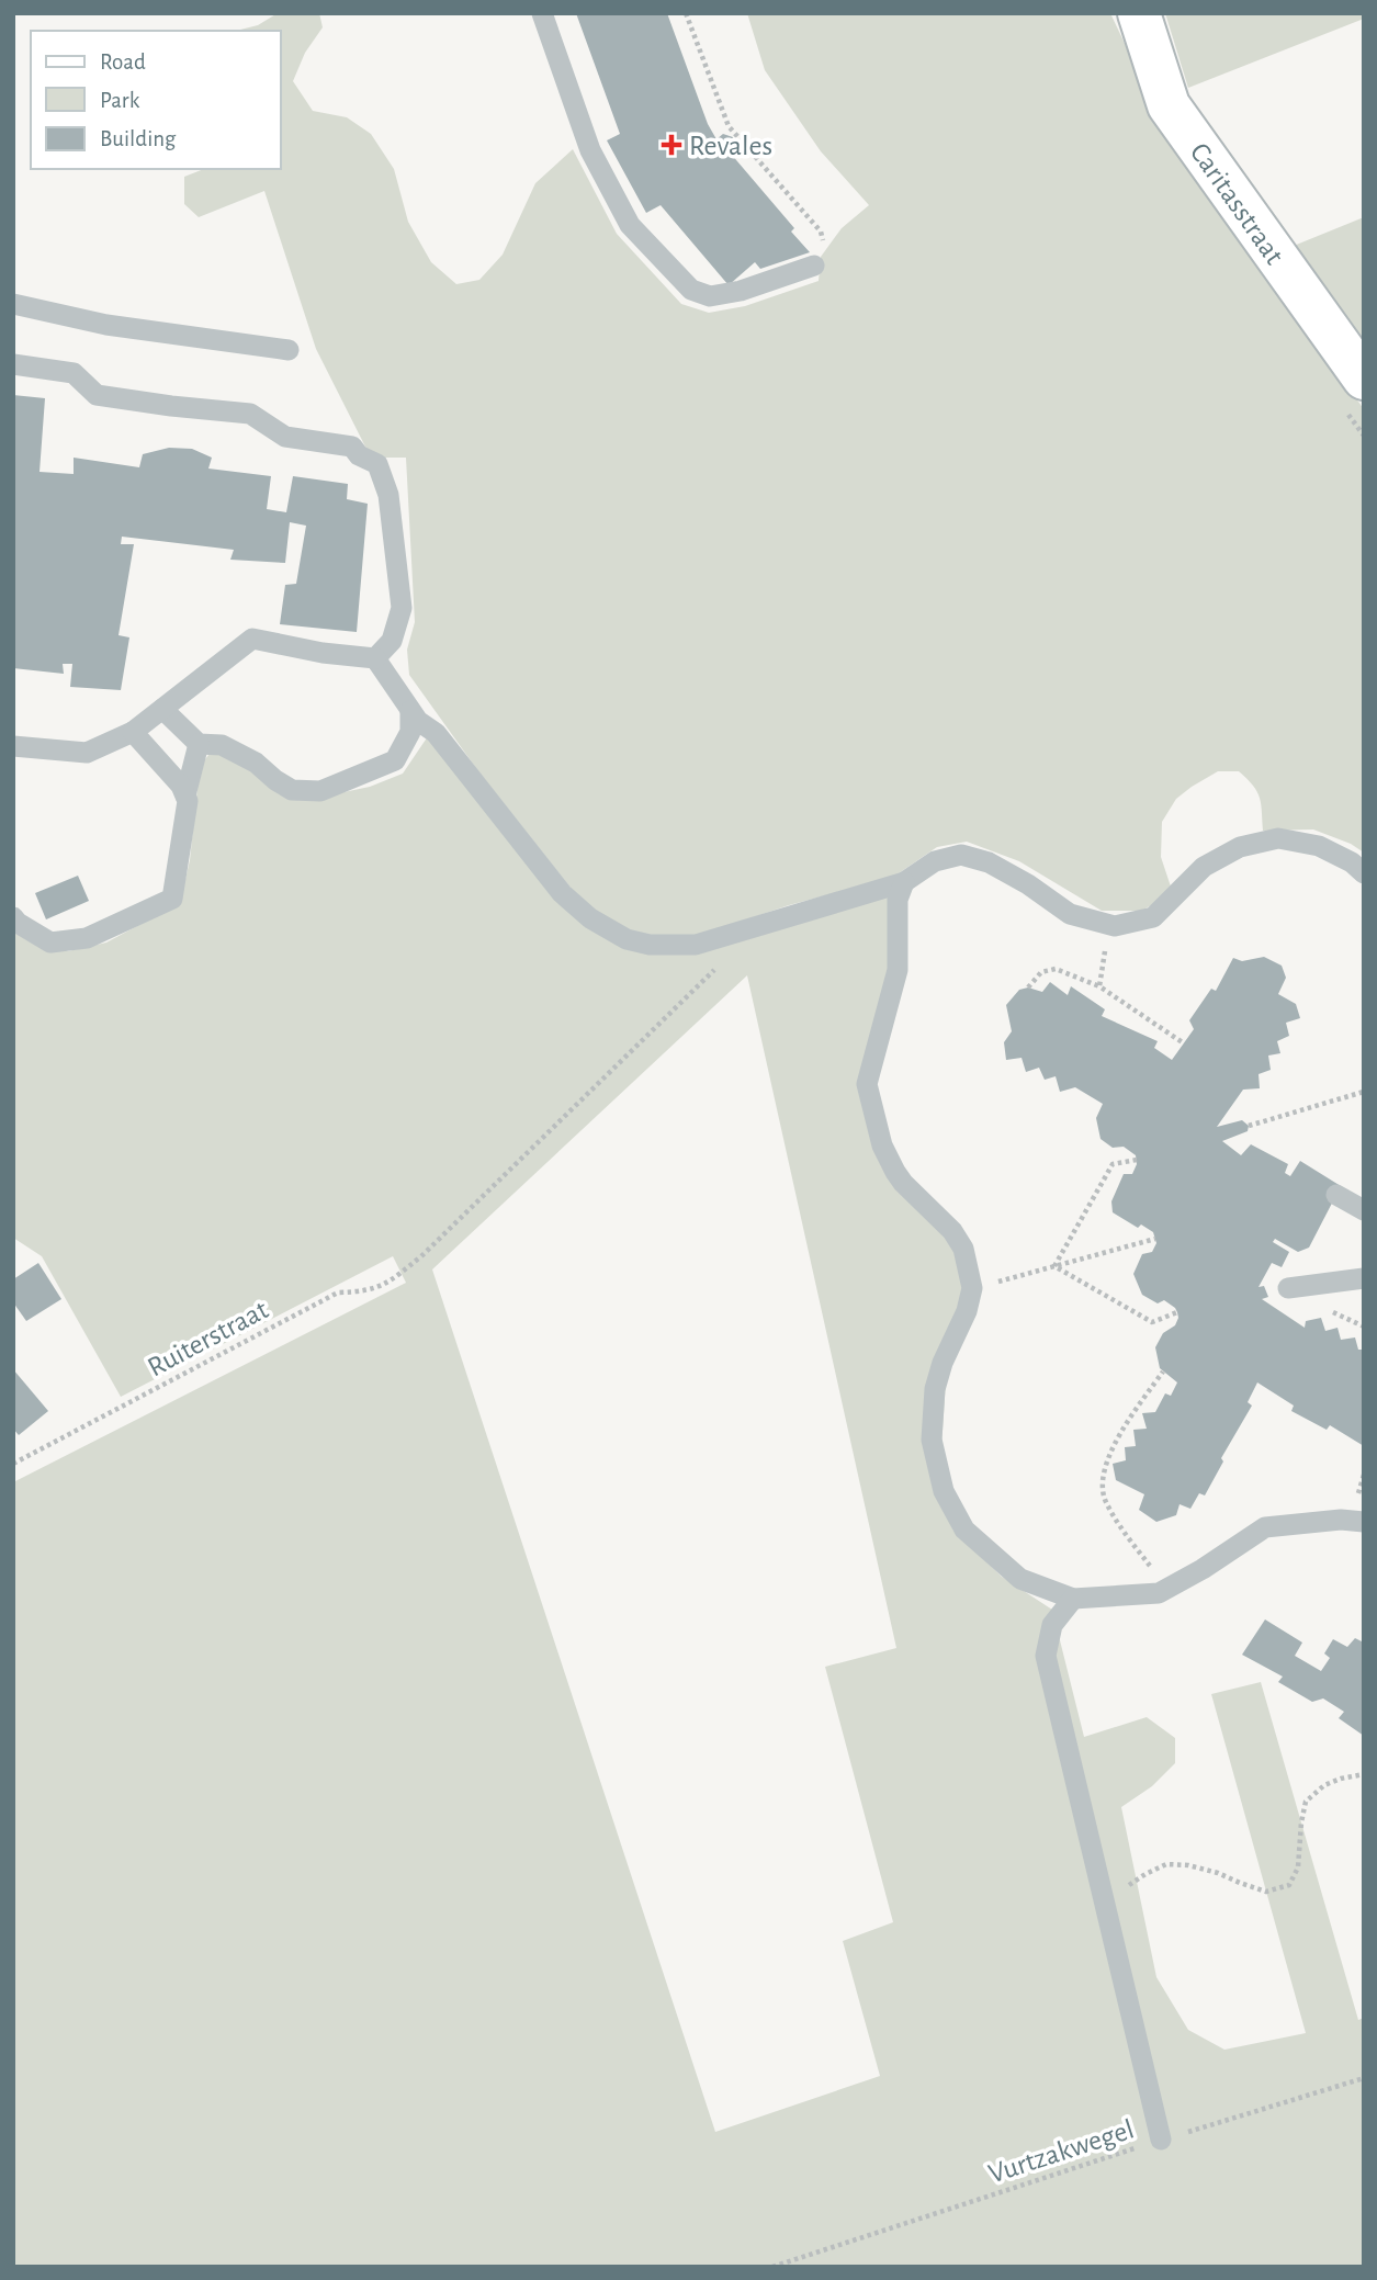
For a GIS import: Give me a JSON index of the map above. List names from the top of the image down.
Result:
{
  "streets": {
    "street": ["Caritasstraat"],
    "path": ["Ruiterstraat", "Vurtzakwegel"]
  },
  "places": {
    "health": ["Revales"]
  },
  "legend": ["Road", "Park", "Building"]
}
